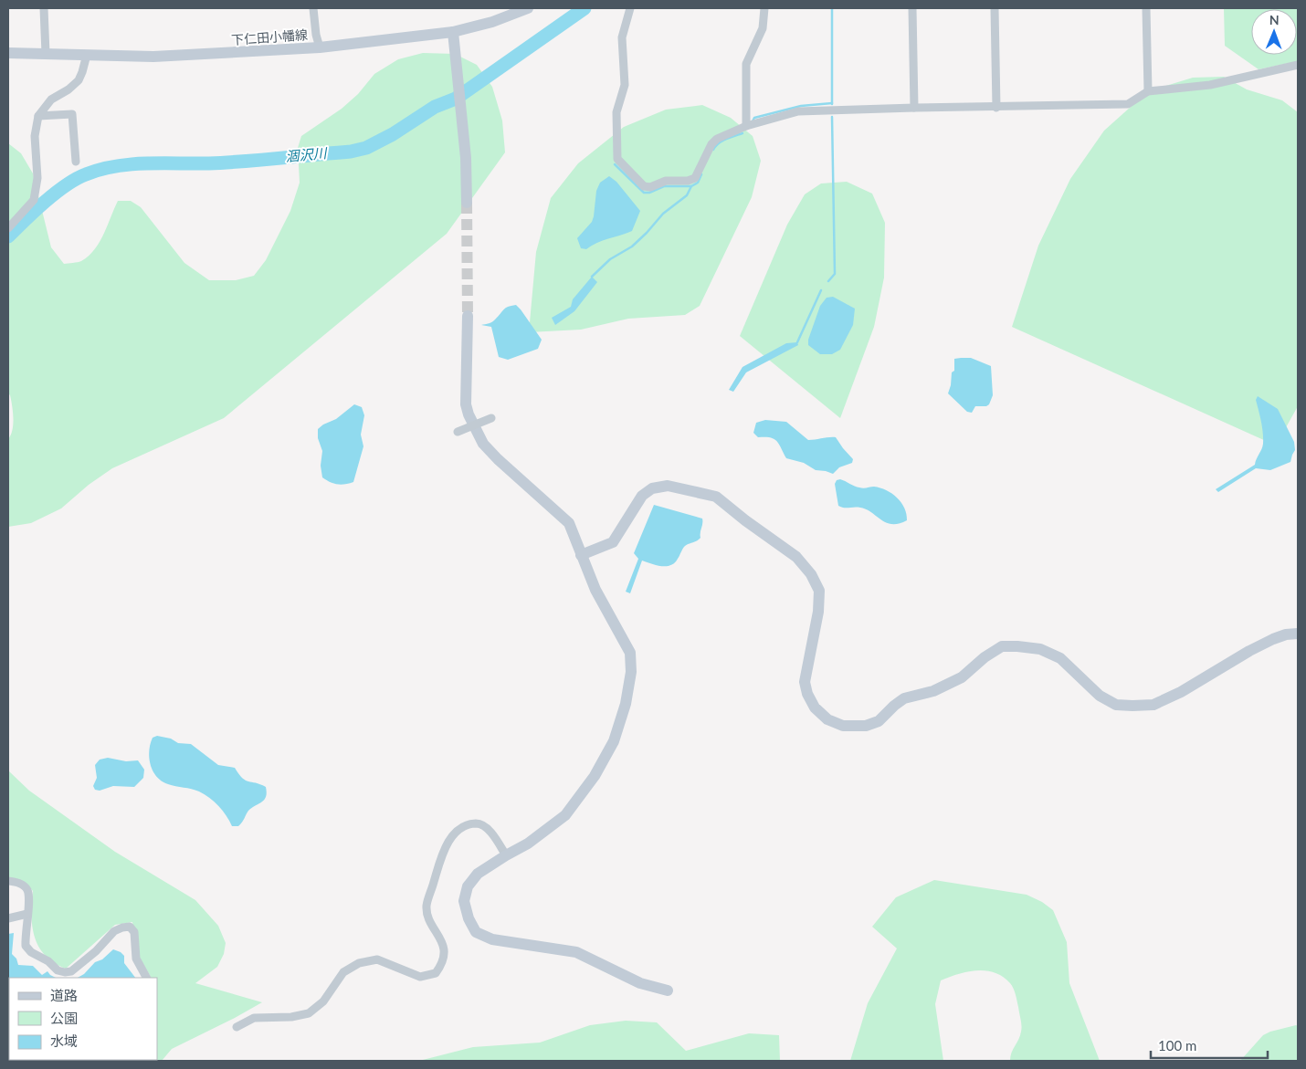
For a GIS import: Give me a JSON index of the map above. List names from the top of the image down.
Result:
{
  "streets": {
    "street": ["下仁田小幡線"]
  },
  "water": ["涸沢川"],
  "legend": ["道路", "公園", "水域"],
  "scale_bar": "100 m",
  "north": "top"
}
